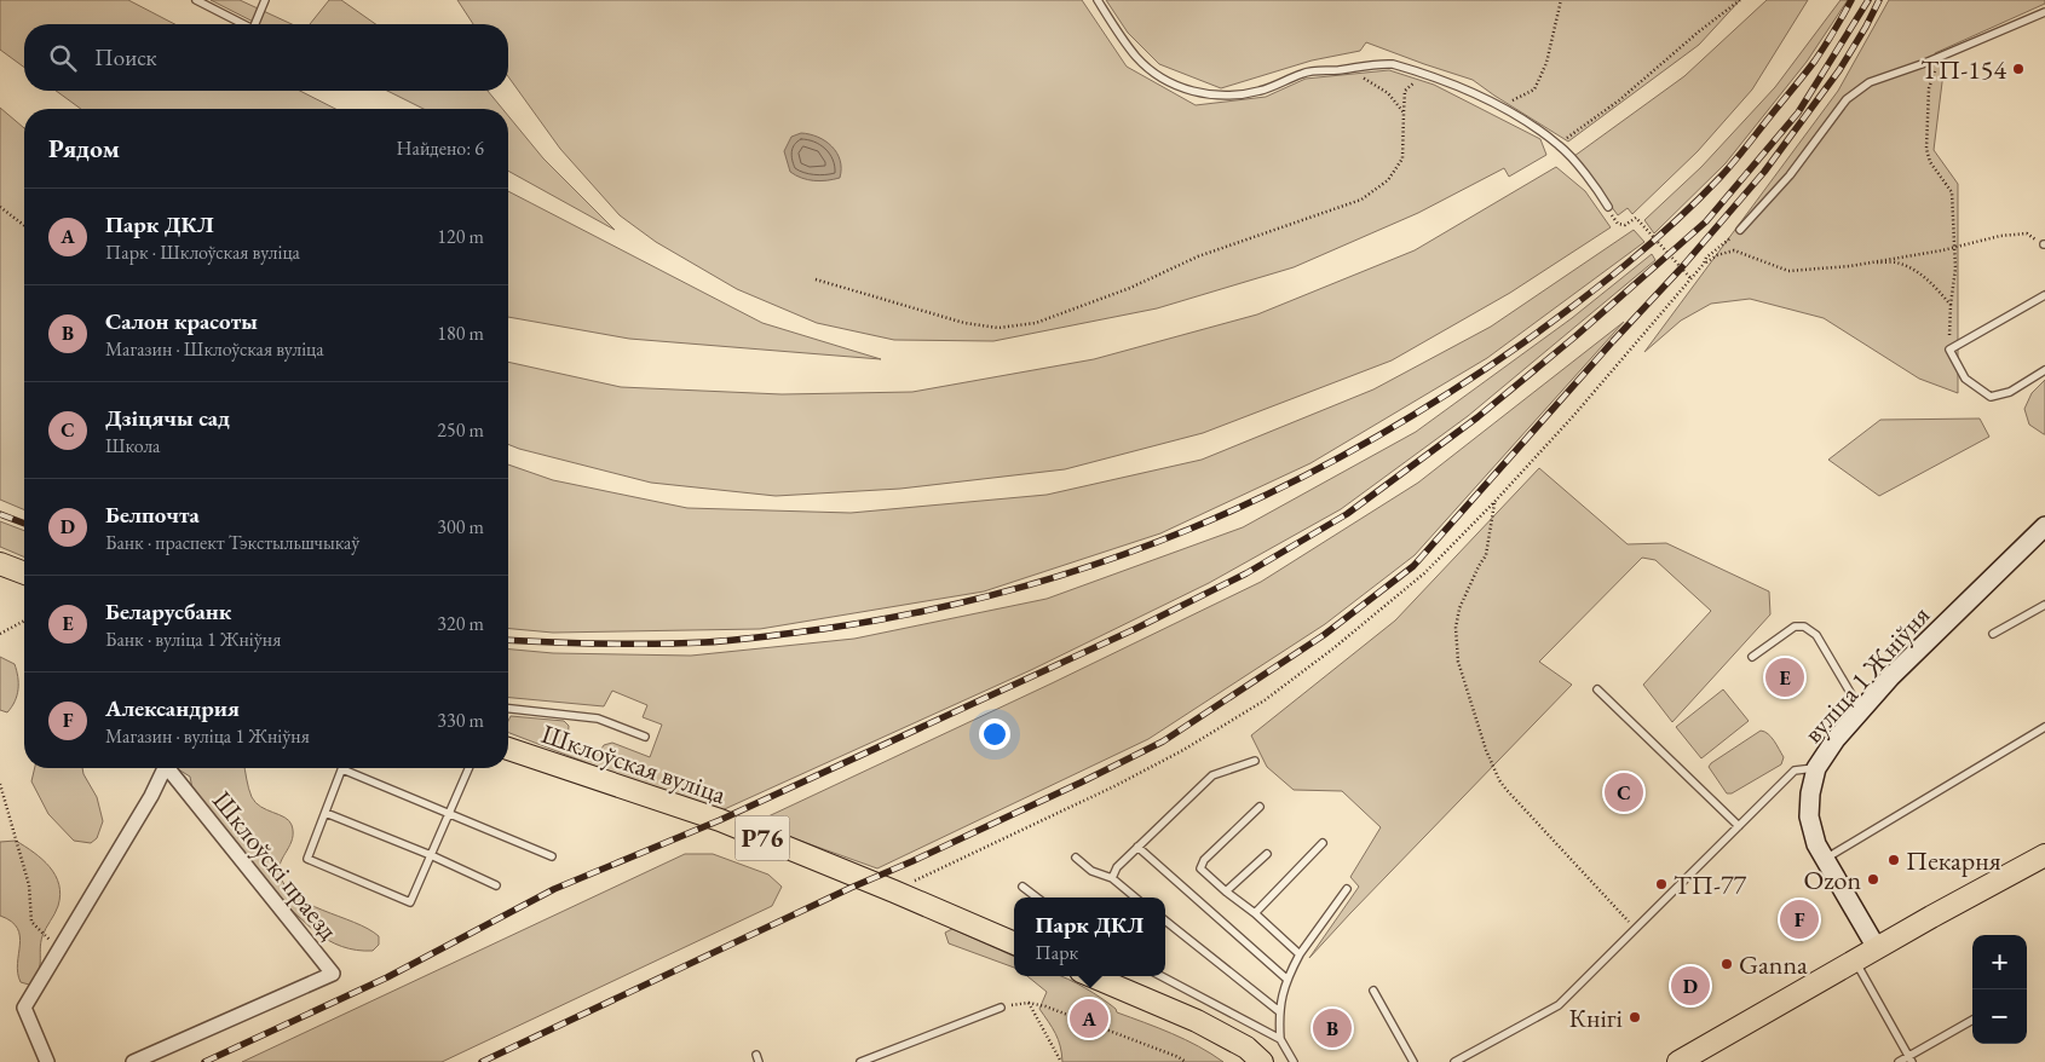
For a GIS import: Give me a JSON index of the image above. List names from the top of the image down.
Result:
{
  "streets": {
    "main road": ["вуліца 1 Жніўня", "Шклоўская вуліца", "Р76"],
    "street": ["Шклоўскі праезд"]
  },
  "places": [
    "ТП-154",
    "Пекарня",
    "Ozon",
    "ТП-77",
    "Ganna",
    "Кнігі"
  ],
  "page": {
    "search": "Поиск",
    "heading": ["Рядом", "Найдено: 6"],
    "list": [
      {
        "mark": "A",
        "name": "Парк ДКЛ",
        "note": "Парк · Шклоўская вуліца",
        "value": "120 m"
      },
      {
        "mark": "B",
        "name": "Салон красоты",
        "note": "Магазин · Шклоўская вуліца",
        "value": "180 m"
      },
      {
        "mark": "C",
        "name": "Дзіцячы сад",
        "note": "Школа",
        "value": "250 m"
      },
      {
        "mark": "D",
        "name": "Белпочта",
        "note": "Банк · праспект Тэкстыльшчыкаў",
        "value": "300 m"
      },
      {
        "mark": "E",
        "name": "Беларусбанк",
        "note": "Банк · вуліца 1 Жніўня",
        "value": "320 m"
      },
      {
        "mark": "F",
        "name": "Александрия",
        "note": "Магазин · вуліца 1 Жніўня",
        "value": "330 m"
      }
    ],
    "pins": [
      "E",
      "C",
      "F",
      "D",
      "A",
      "B"
    ],
    "popup": ["Парк ДКЛ", "Парк"],
    "map_buttons": ["+", "−"]
  }
}
